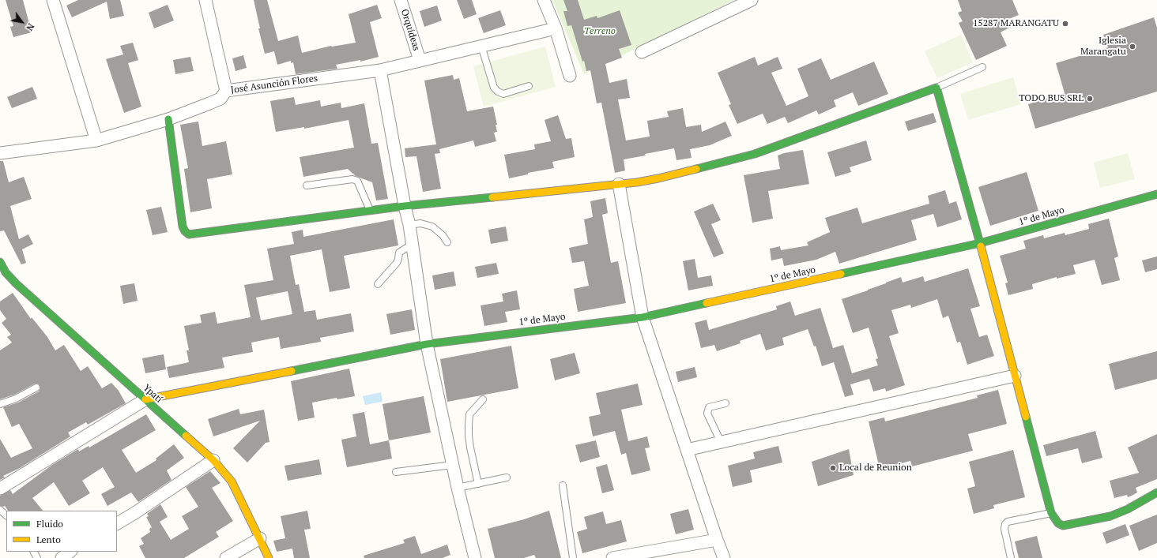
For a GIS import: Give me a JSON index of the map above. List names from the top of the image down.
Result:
{
  "streets": {
    "street": [
      "Orquideas",
      "José Asunción Flores",
      "1º de Mayo",
      "Ypatí"
    ]
  },
  "crossings": [
    ["Orquideas", "José Asunción Flores"],
    ["1º de Mayo", "Ypatí"]
  ],
  "parks": ["Terreno"],
  "places": [
    "15287 MARANGATU",
    "Iglesia Marangatu",
    "TODO BUS SRL",
    "Local de Reunion"
  ],
  "legend": ["Fluido", "Lento"],
  "north": "bottom right"
}
